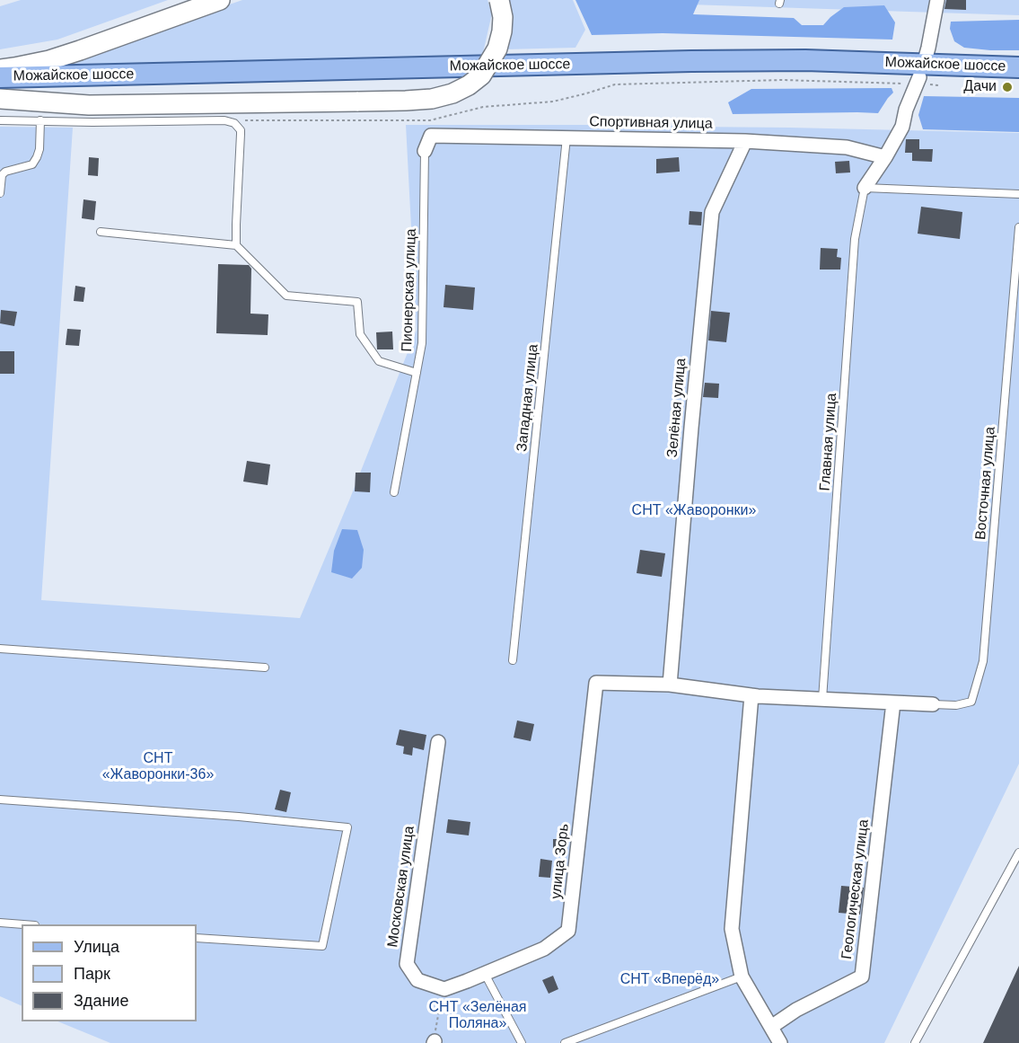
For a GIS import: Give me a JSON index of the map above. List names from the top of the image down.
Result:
{
  "streets": {
    "main road": ["Можайское шоссе"],
    "street": [
      "Спортивная улица",
      "Зелёная улица",
      "улица Зорь",
      "Московская улица",
      "Геологическая улица"
    ],
    "lane": [
      "Пионерская улица",
      "Западная улица",
      "Главная улица",
      "Восточная улица"
    ]
  },
  "crossings": [
    ["Спортивная улица", "Пионерская улица"],
    ["Спортивная улица", "Западная улица"],
    ["Спортивная улица", "Зелёная улица"],
    ["Зелёная улица", "улица Зорь"],
    ["улица Зорь", "Московская улица"]
  ],
  "parks": [
    "СНТ «Жаворонки»",
    "СНТ «Жаворонки-36»",
    "СНТ «Вперёд»",
    "СНТ «Зелёная Поляна»"
  ],
  "places": ["Дачи"],
  "legend": ["Улица", "Парк", "Здание"]
}
